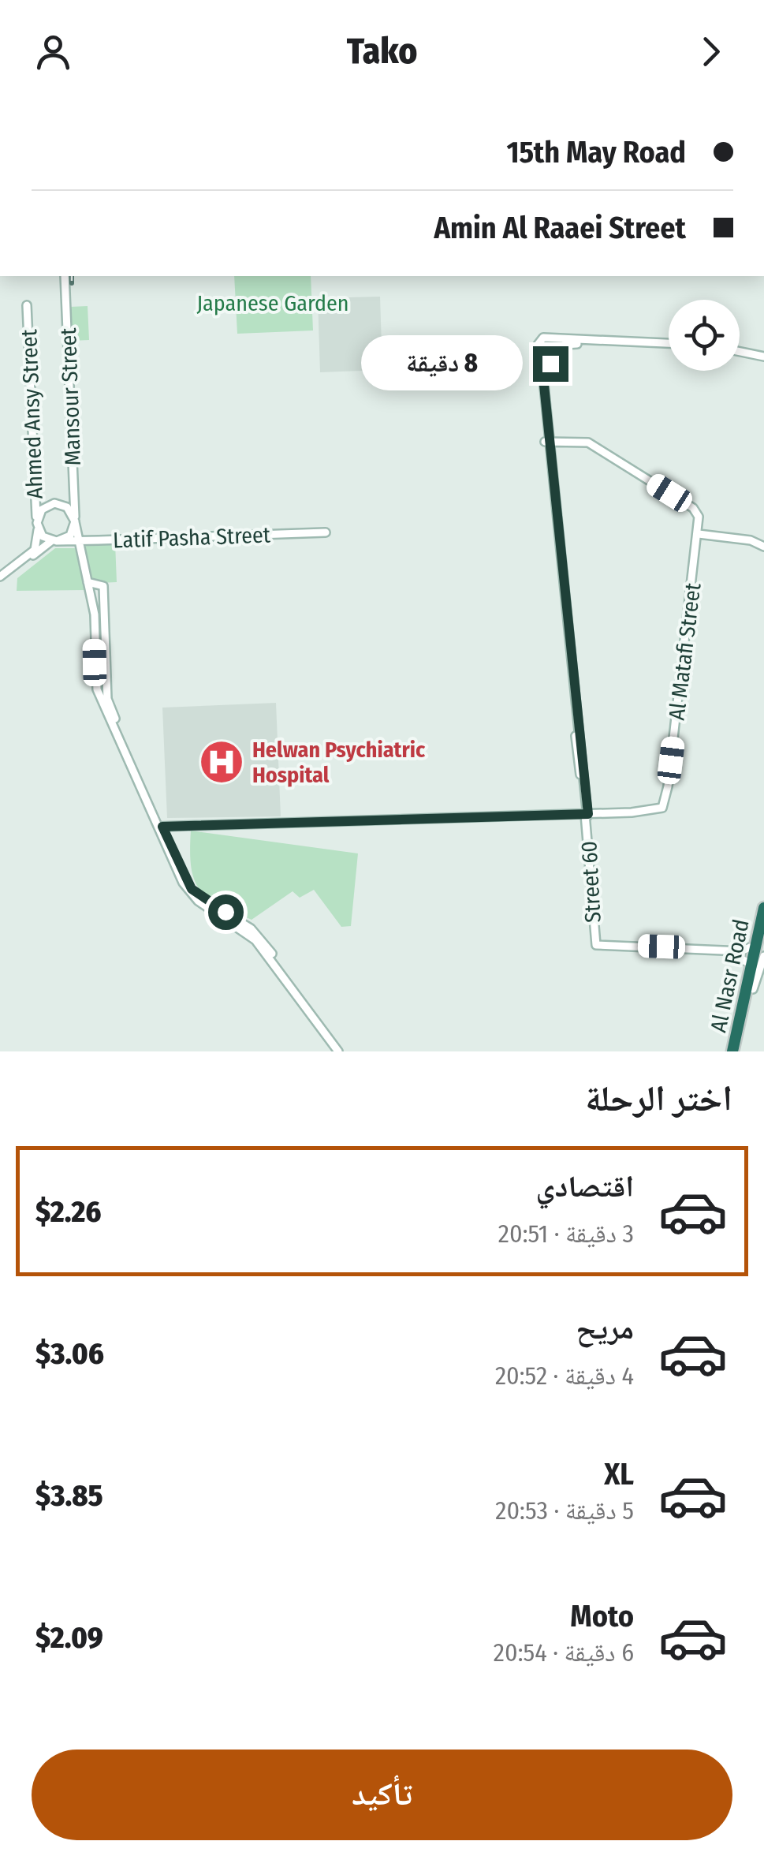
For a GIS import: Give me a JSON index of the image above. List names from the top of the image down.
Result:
{
  "streets": {
    "highway": ["Al Nasr Road"],
    "street": [
      "Mansour Street",
      "Ahmed Ansy Street",
      "Latif Pasha Street",
      "Al Matafi Street",
      "Street 60"
    ]
  },
  "crossings": [
    ["Mansour Street", "Ahmed Ansy Street"],
    ["Mansour Street", "Latif Pasha Street"],
    ["Ahmed Ansy Street", "Latif Pasha Street"]
  ],
  "parks": ["Japanese Garden"],
  "places": {
    "hospital": ["Helwan Psychiatric Hospital"]
  },
  "page": {
    "header": "Tako",
    "banner": ["15th May Road", "Amin Al Raaei Street"],
    "bubble": "8 دقيقة",
    "heading": "اختر الرحلة",
    "list": [
      {
        "name": "اقتصادي",
        "note": "3 دقيقة · 20:51",
        "value": "$2.26"
      },
      {
        "name": "مريح",
        "note": "4 دقيقة · 20:52",
        "value": "$3.06"
      },
      {
        "name": "XL",
        "note": "5 دقيقة · 20:53",
        "value": "$3.85"
      },
      {
        "name": "Moto",
        "note": "6 دقيقة · 20:54",
        "value": "$2.09"
      }
    ],
    "buttons": "تأكيد"
  }
}
